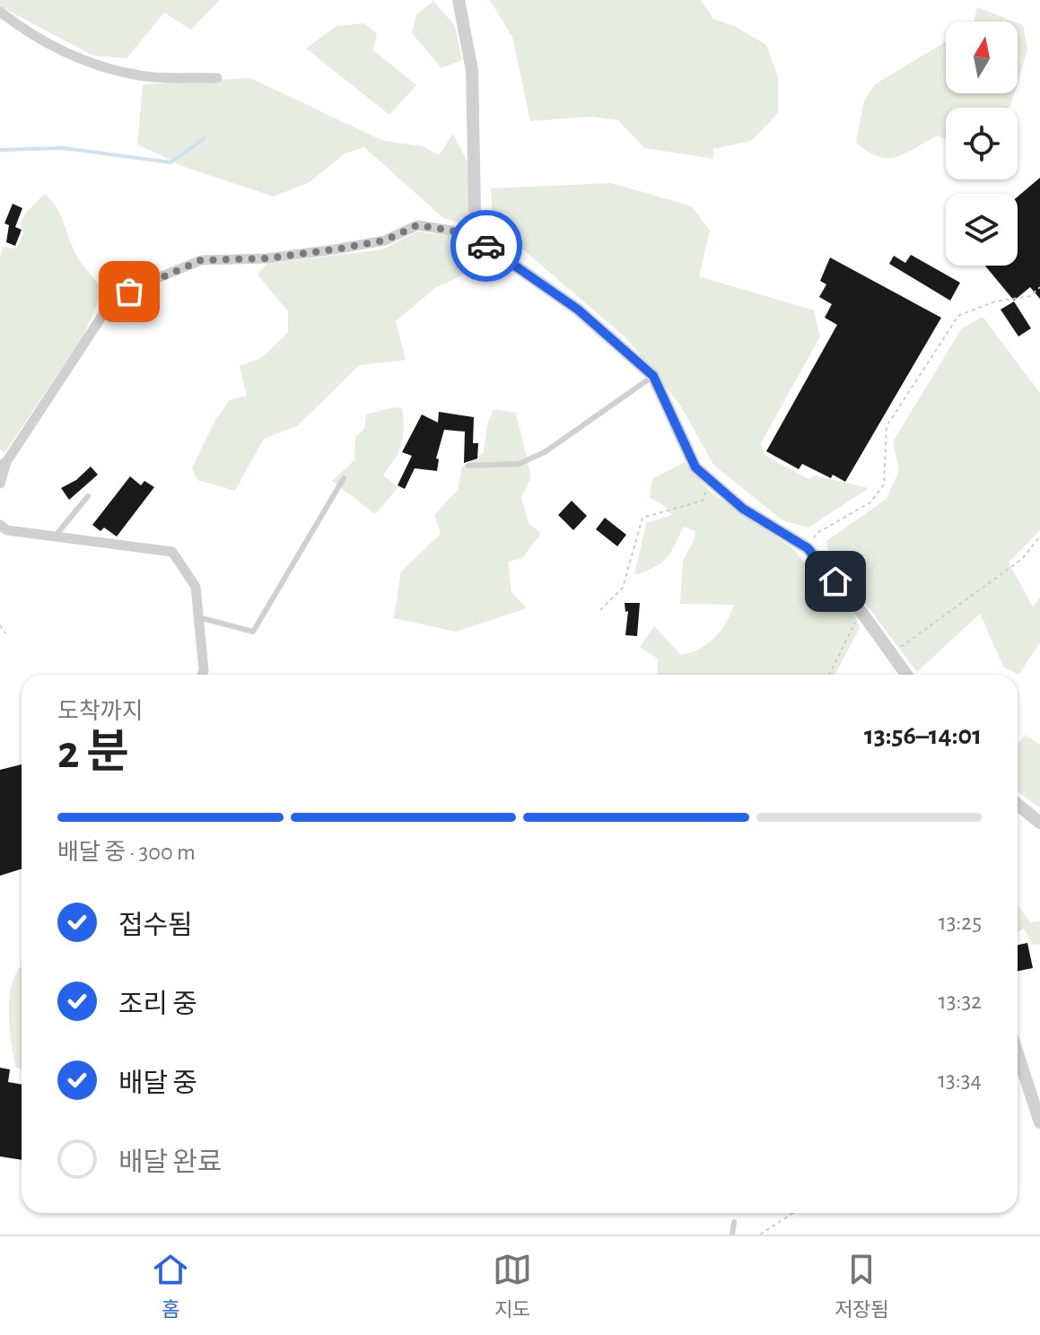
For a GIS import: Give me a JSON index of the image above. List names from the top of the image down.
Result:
{
  "north": "top",
  "page": {
    "heading": ["2 분", "도착까지", "13:56–14:01"],
    "bar": "배달 중 · 300 m",
    "list": [
      ["접수됨", "13:25"],
      ["조리 중", "13:32"],
      ["배달 중", "13:34"],
      "배달 완료"
    ],
    "tabs": ["홈", "지도", "저장됨"]
  }
}
